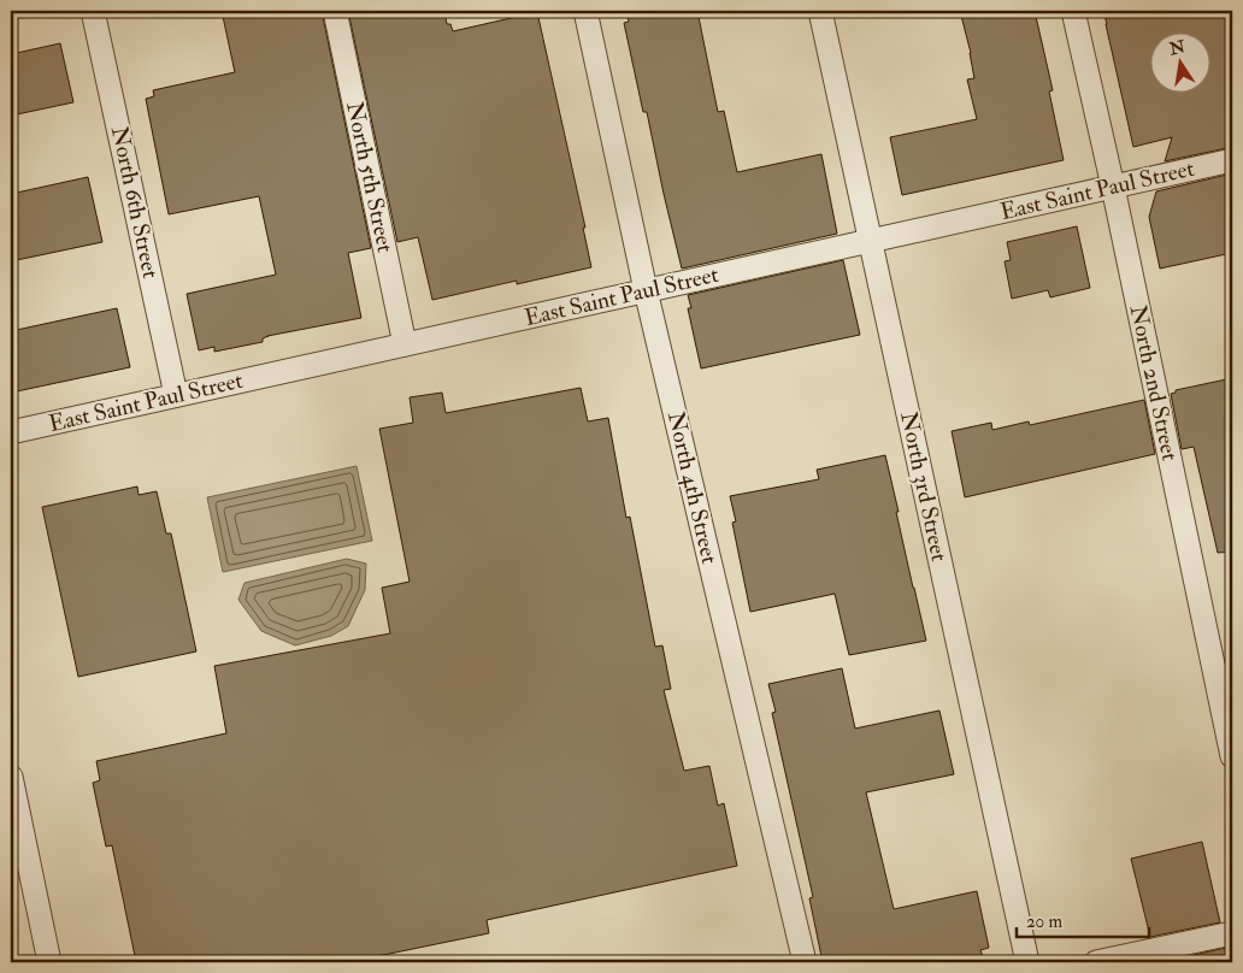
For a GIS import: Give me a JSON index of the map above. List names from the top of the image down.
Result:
{
  "streets": {
    "lane": [
      "North 5th Street",
      "East Saint Paul Street",
      "North 6th Street",
      "North 2nd Street",
      "North 3rd Street",
      "North 4th Street"
    ]
  },
  "crossings": [
    ["North 5th Street", "East Saint Paul Street"],
    ["East Saint Paul Street", "North 6th Street"],
    ["East Saint Paul Street", "North 2nd Street"],
    ["East Saint Paul Street", "North 3rd Street"],
    ["East Saint Paul Street", "North 4th Street"]
  ],
  "scale_bar": "20 m",
  "north": "top"
}
